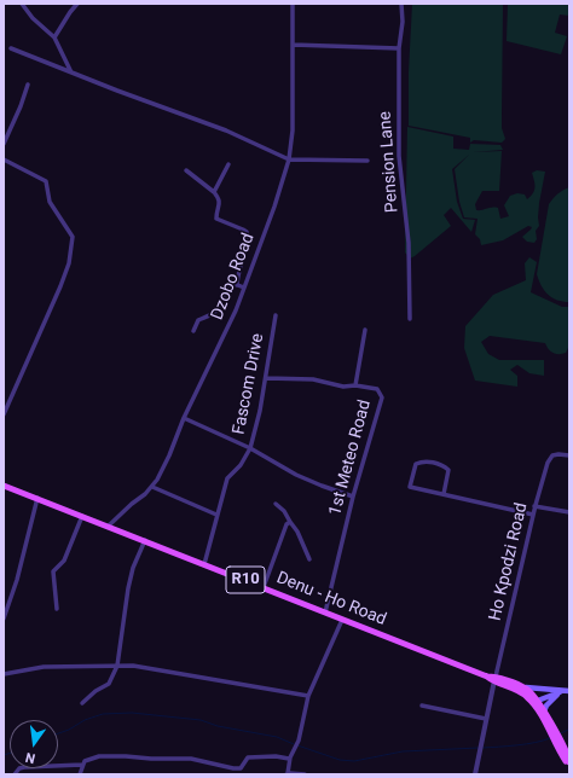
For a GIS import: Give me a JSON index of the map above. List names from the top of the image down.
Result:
{
  "streets": {
    "main road": ["R10", "Denu - Ho Road"],
    "street": [
      "Pension Lane",
      "Dzobo Road",
      "Fascom Drive",
      "1st Meteo Road",
      "Ho Kpodzi Road"
    ]
  },
  "crossings": [
    ["Dzobo Road", "Denu - Ho Road"],
    ["Fascom Drive", "Denu - Ho Road"],
    ["1st Meteo Road", "Denu - Ho Road"],
    ["Ho Kpodzi Road", "Denu - Ho Road"]
  ],
  "north": "bottom"
}
